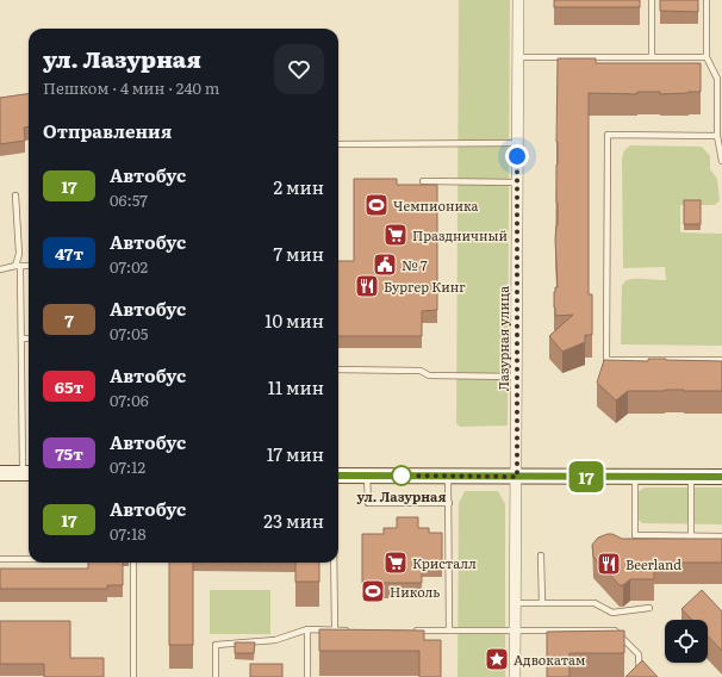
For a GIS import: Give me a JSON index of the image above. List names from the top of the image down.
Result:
{
  "streets": {
    "street": ["Лазурная улица"]
  },
  "places": {
    "sports": ["Чемпионика", "Николь"],
    "supermarket": ["Праздничный", "Кристалл"],
    "public building": ["№ 7"],
    "restaurant": ["Бургер Кинг", "Beerland"],
    "other": ["ул. Лазурная"],
    "place": ["Адвокатам"]
  },
  "lines": ["bus line 17"],
  "page": {
    "on_map": "17",
    "heading": [
      ["ул. Лазурная", "Пешком · 4 мин · 240 m"],
      "Отправления"
    ],
    "list": [
      {
        "mark": "17",
        "name": "Автобус",
        "note": "06:57",
        "value": "2 мин"
      },
      {
        "mark": "47т",
        "name": "Автобус",
        "note": "07:02",
        "value": "7 мин"
      },
      {
        "mark": "7",
        "name": "Автобус",
        "note": "07:05",
        "value": "10 мин"
      },
      {
        "mark": "65т",
        "name": "Автобус",
        "note": "07:06",
        "value": "11 мин"
      },
      {
        "mark": "75т",
        "name": "Автобус",
        "note": "07:12",
        "value": "17 мин"
      },
      {
        "mark": "17",
        "name": "Автобус",
        "note": "07:18",
        "value": "23 мин"
      }
    ]
  }
}
